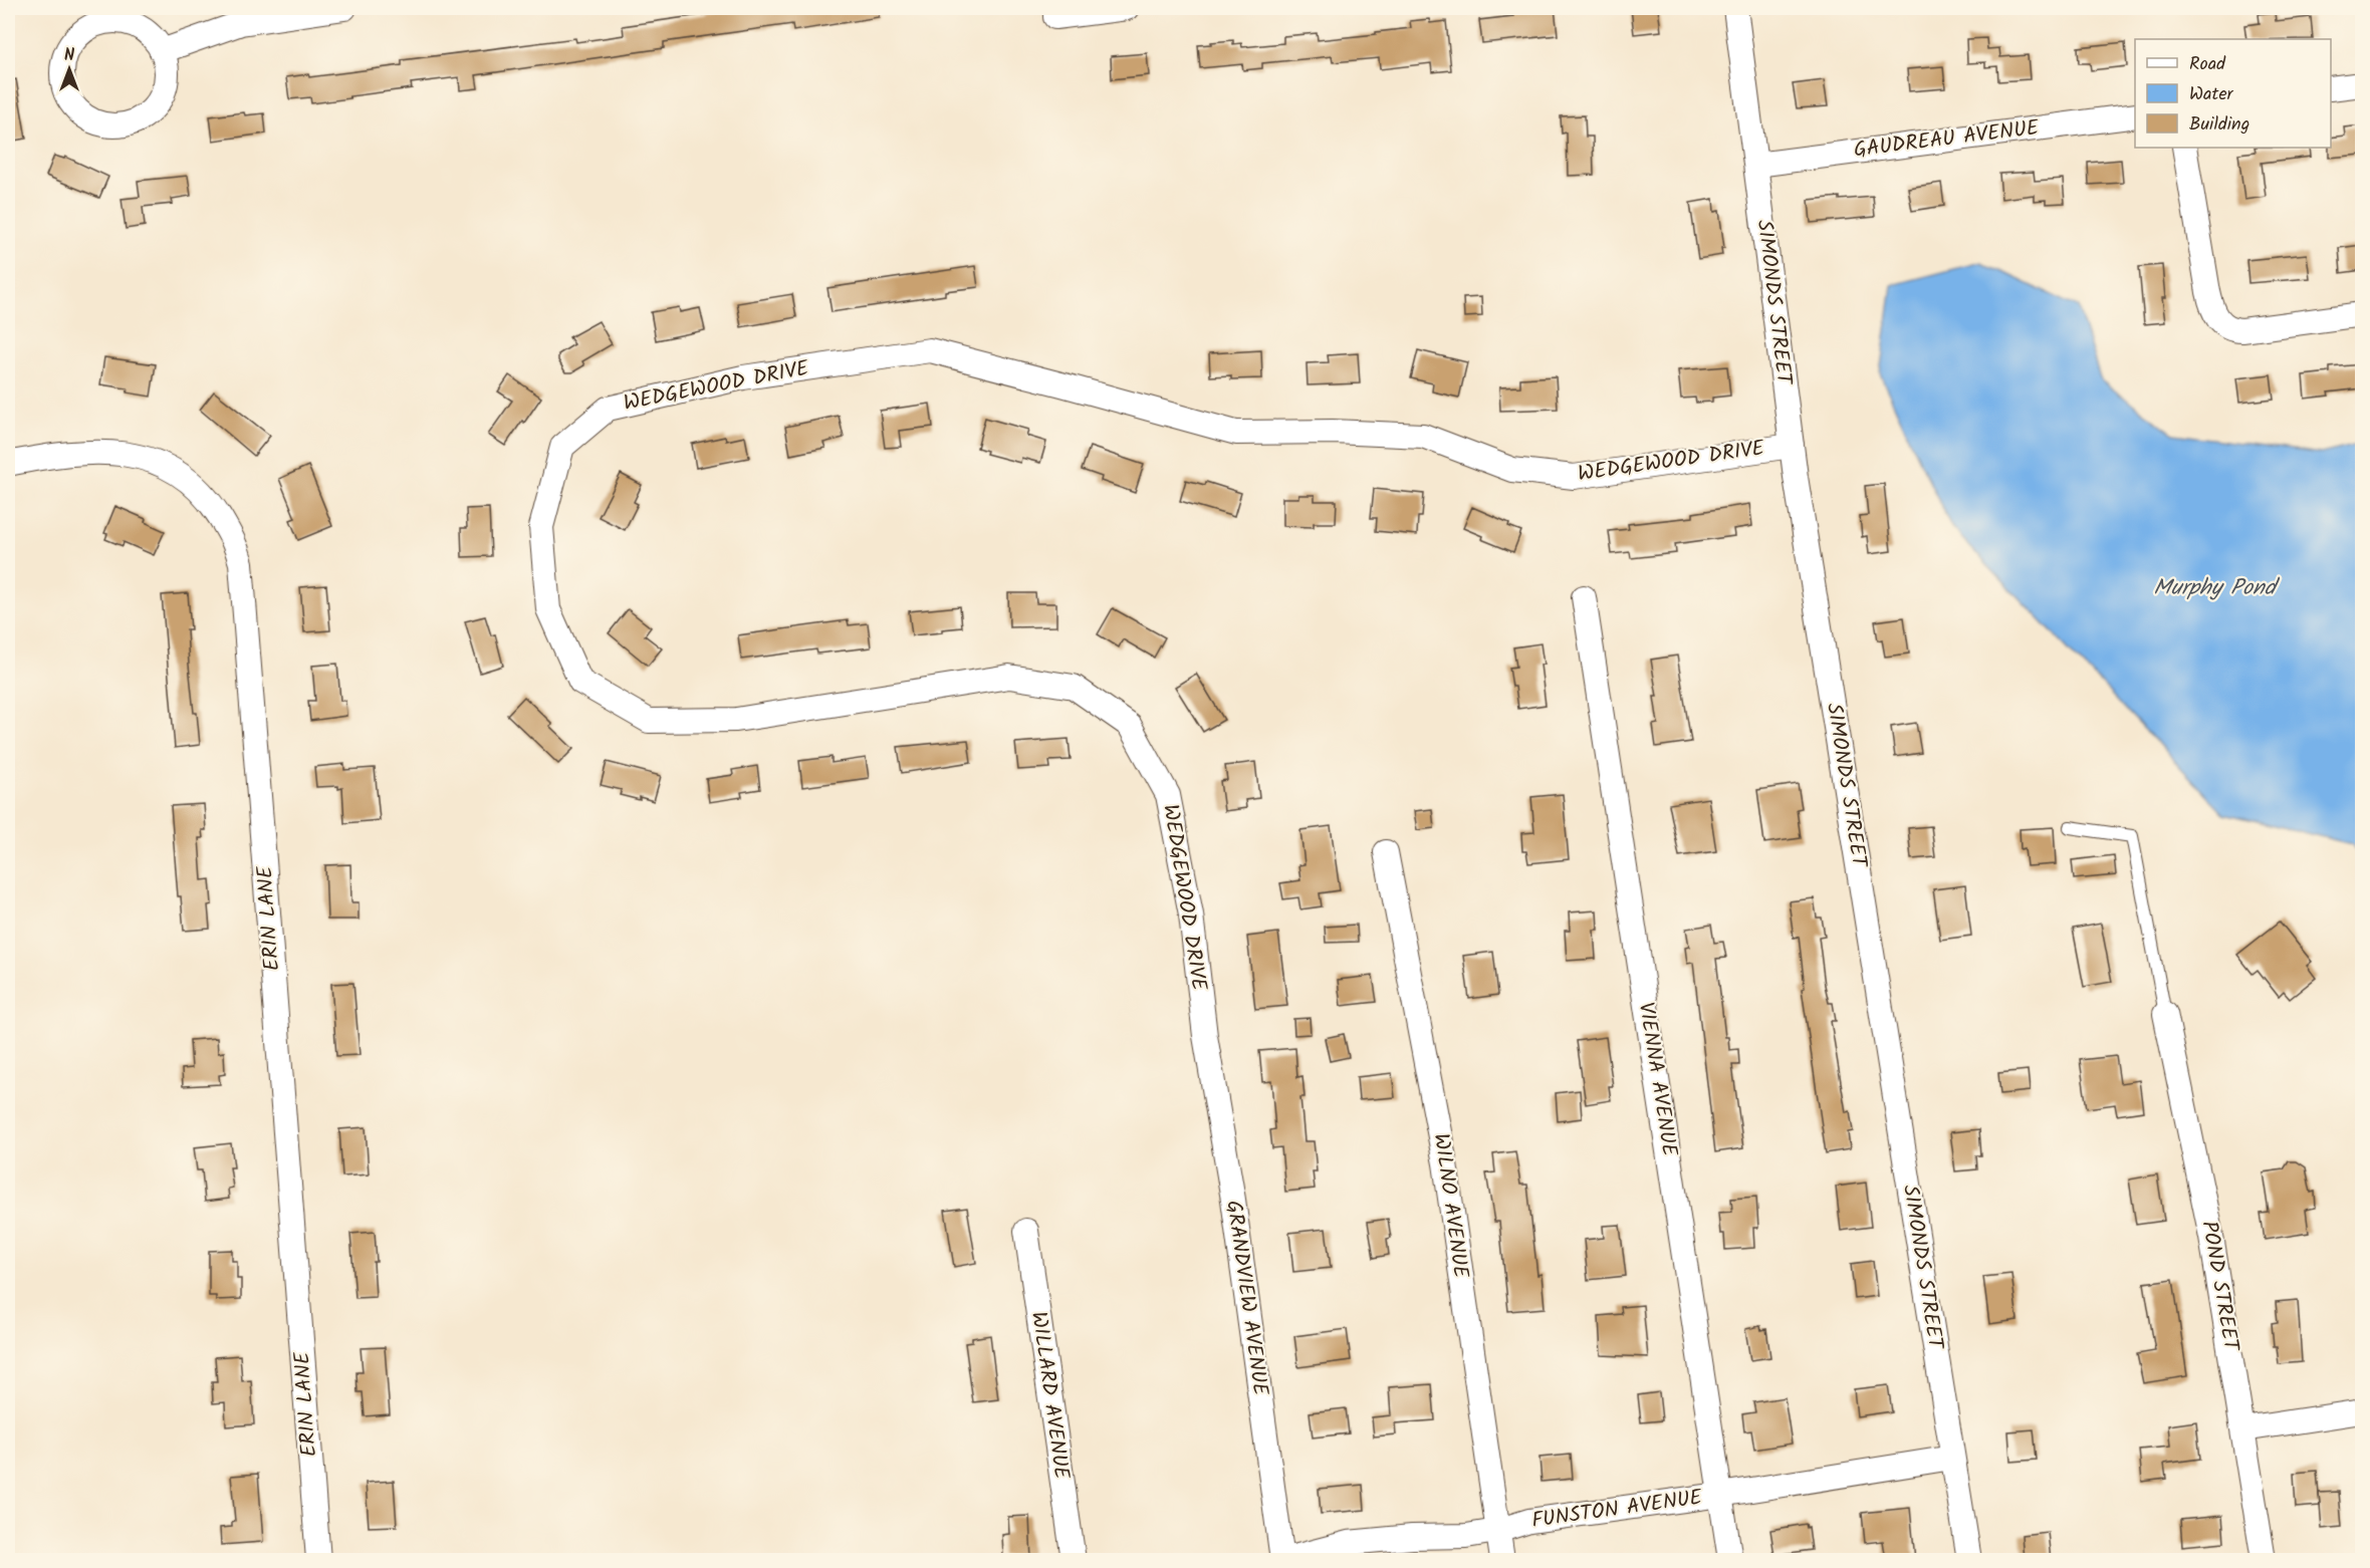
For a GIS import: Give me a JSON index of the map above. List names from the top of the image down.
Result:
{
  "streets": {
    "street": [
      "GAUDREAU AVENUE",
      "SIMONDS STREET",
      "WEDGEWOOD DRIVE",
      "ERIN LANE",
      "VIENNA AVENUE",
      "WILNO AVENUE",
      "POND STREET",
      "GRANDVIEW AVENUE",
      "WILLARD AVENUE",
      "FUNSTON AVENUE"
    ]
  },
  "crossings": [
    ["GAUDREAU AVENUE", "SIMONDS STREET"],
    ["SIMONDS STREET", "WEDGEWOOD DRIVE"],
    ["SIMONDS STREET", "FUNSTON AVENUE"],
    ["WEDGEWOOD DRIVE", "GRANDVIEW AVENUE"],
    ["VIENNA AVENUE", "FUNSTON AVENUE"],
    ["WILNO AVENUE", "FUNSTON AVENUE"],
    ["GRANDVIEW AVENUE", "FUNSTON AVENUE"]
  ],
  "water": ["Murphy Pond"],
  "legend": ["Road", "Water", "Building"],
  "north": "top"
}
